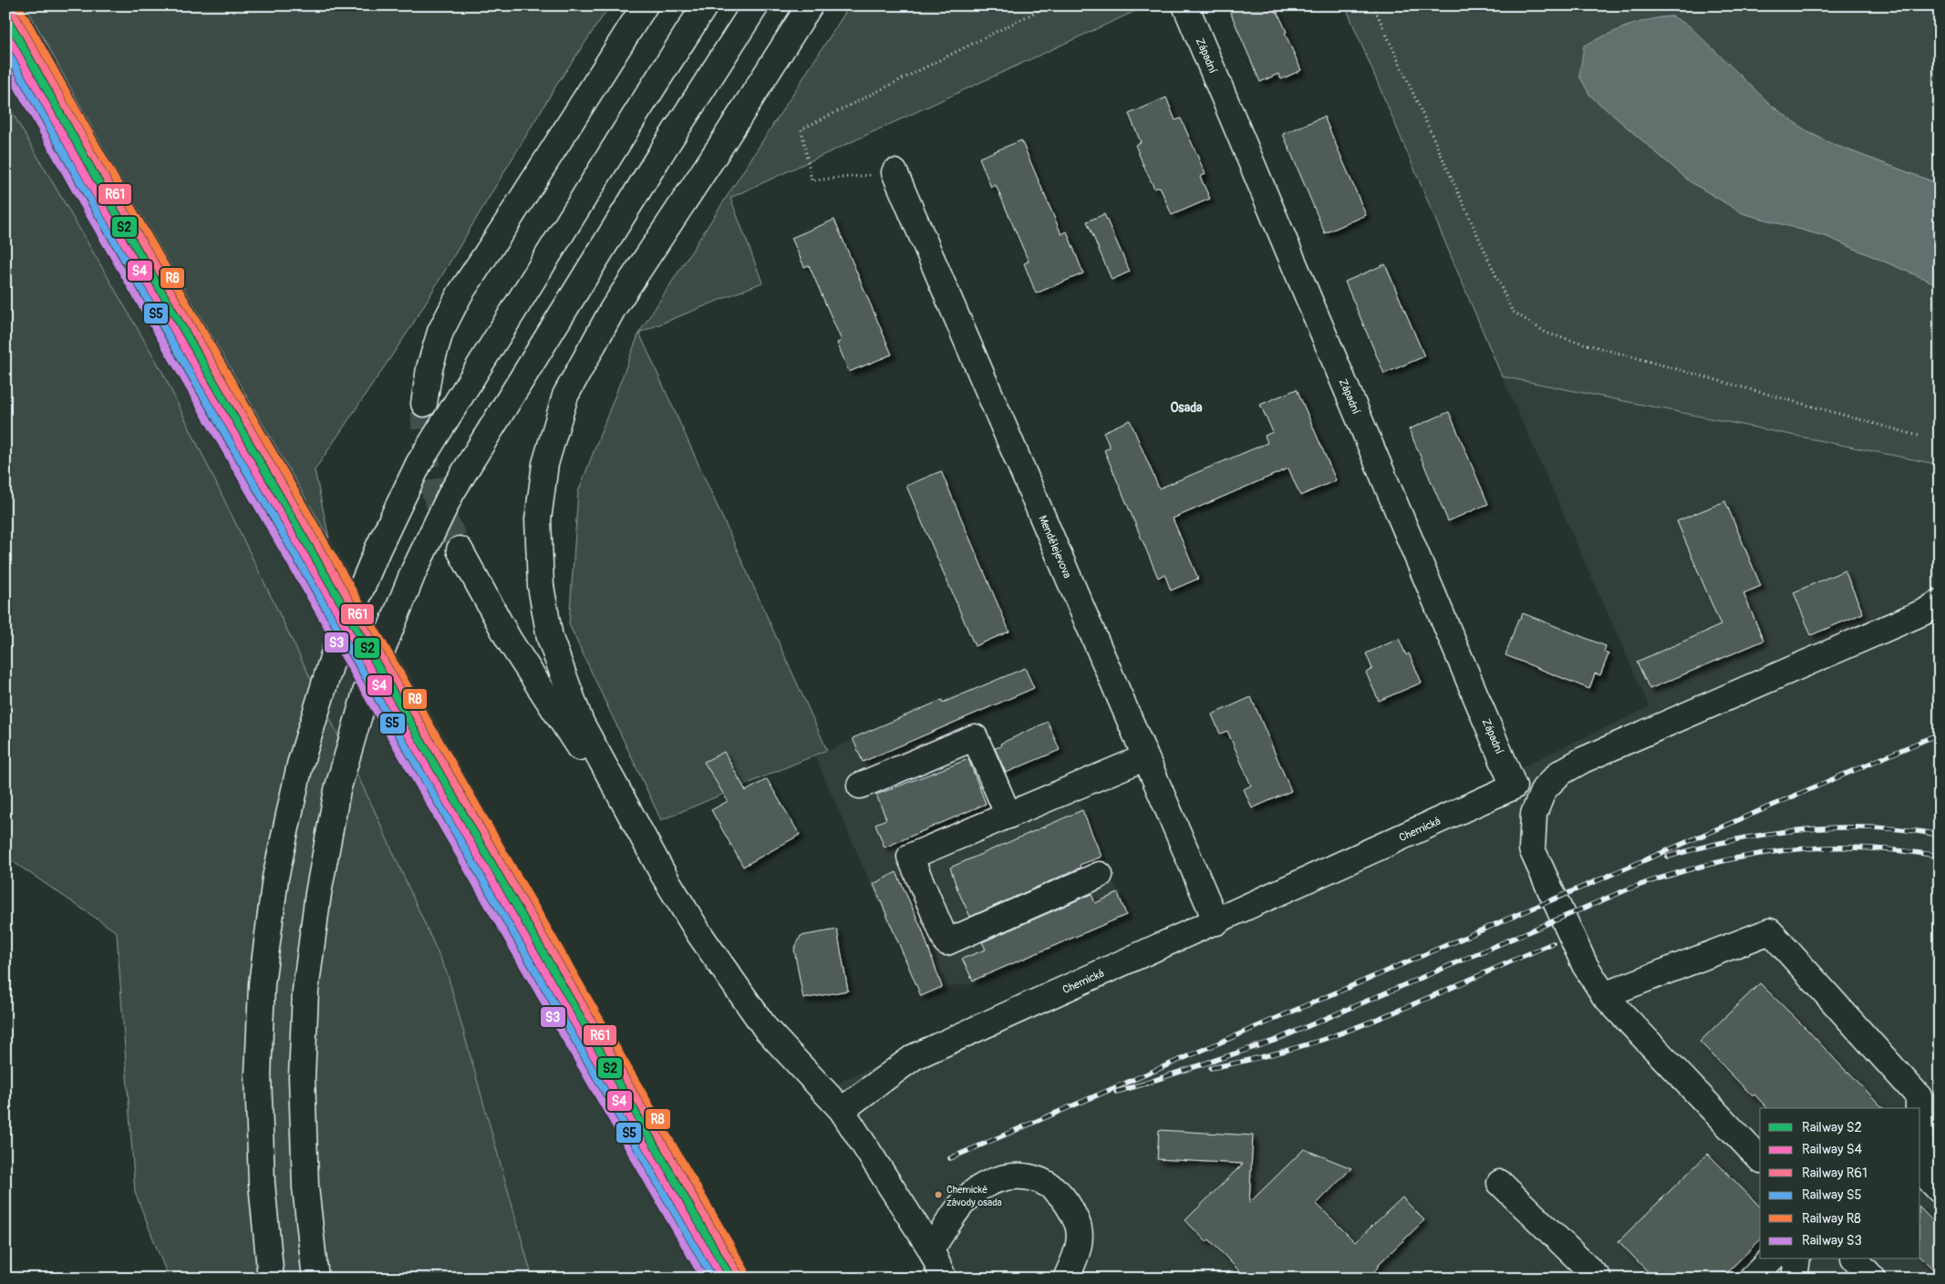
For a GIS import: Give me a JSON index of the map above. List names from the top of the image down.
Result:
{
  "streets": {
    "main road": ["Západní", "Mendělejevova", "Chemická"]
  },
  "crossings": [
    ["Západní", "Chemická"],
    ["Mendělejevova", "Chemická"]
  ],
  "districts": ["Osada"],
  "places": ["Chemické závody osada"],
  "lines": [
    "rail line R8",
    "rail line R61",
    "rail line S2",
    "rail line S4",
    "rail line S5",
    "rail line S3"
  ],
  "legend": [
    "Railway S2",
    "Railway S4",
    "Railway R61",
    "Railway S5",
    "Railway R8",
    "Railway S3"
  ]
}
